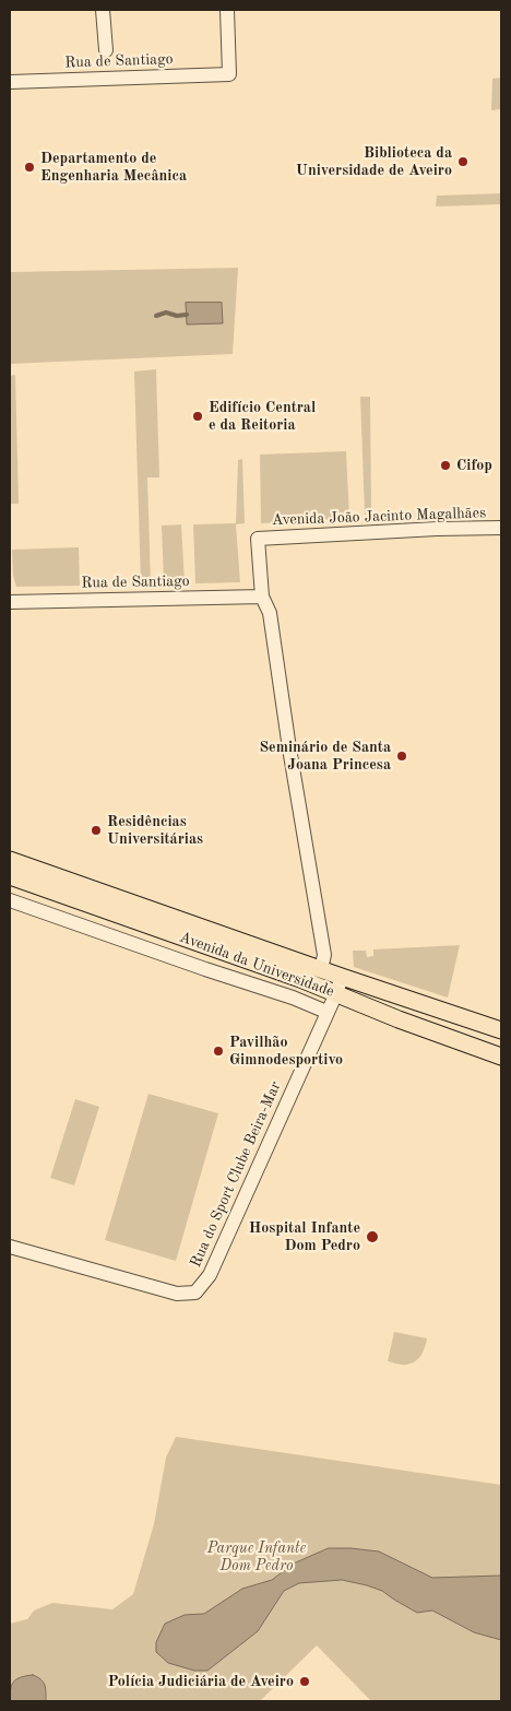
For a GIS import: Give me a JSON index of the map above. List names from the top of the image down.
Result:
{
  "streets": {
    "main road": ["Avenida da Universidade"],
    "street": ["Rua de Santiago", "Avenida João Jacinto Magalhães", "Rua do Sport Clube Beira-Mar"]
  },
  "crossings": [
    ["Rua de Santiago", "Avenida João Jacinto Magalhães"],
    ["Avenida da Universidade", "Rua do Sport Clube Beira-Mar"]
  ],
  "parks": ["Parque Infante Dom Pedro"],
  "places": [
    "Biblioteca da Universidade de Aveiro",
    "Departamento de Engenharia Mecânica",
    "Edifício Central e da Reitoria",
    "Cifop",
    "Seminário de Santa Joana Princesa",
    "Residências Universitárias",
    "Pavilhão Gimnodesportivo",
    "Hospital Infante Dom Pedro",
    "Polícia Judiciária de Aveiro"
  ]
}
